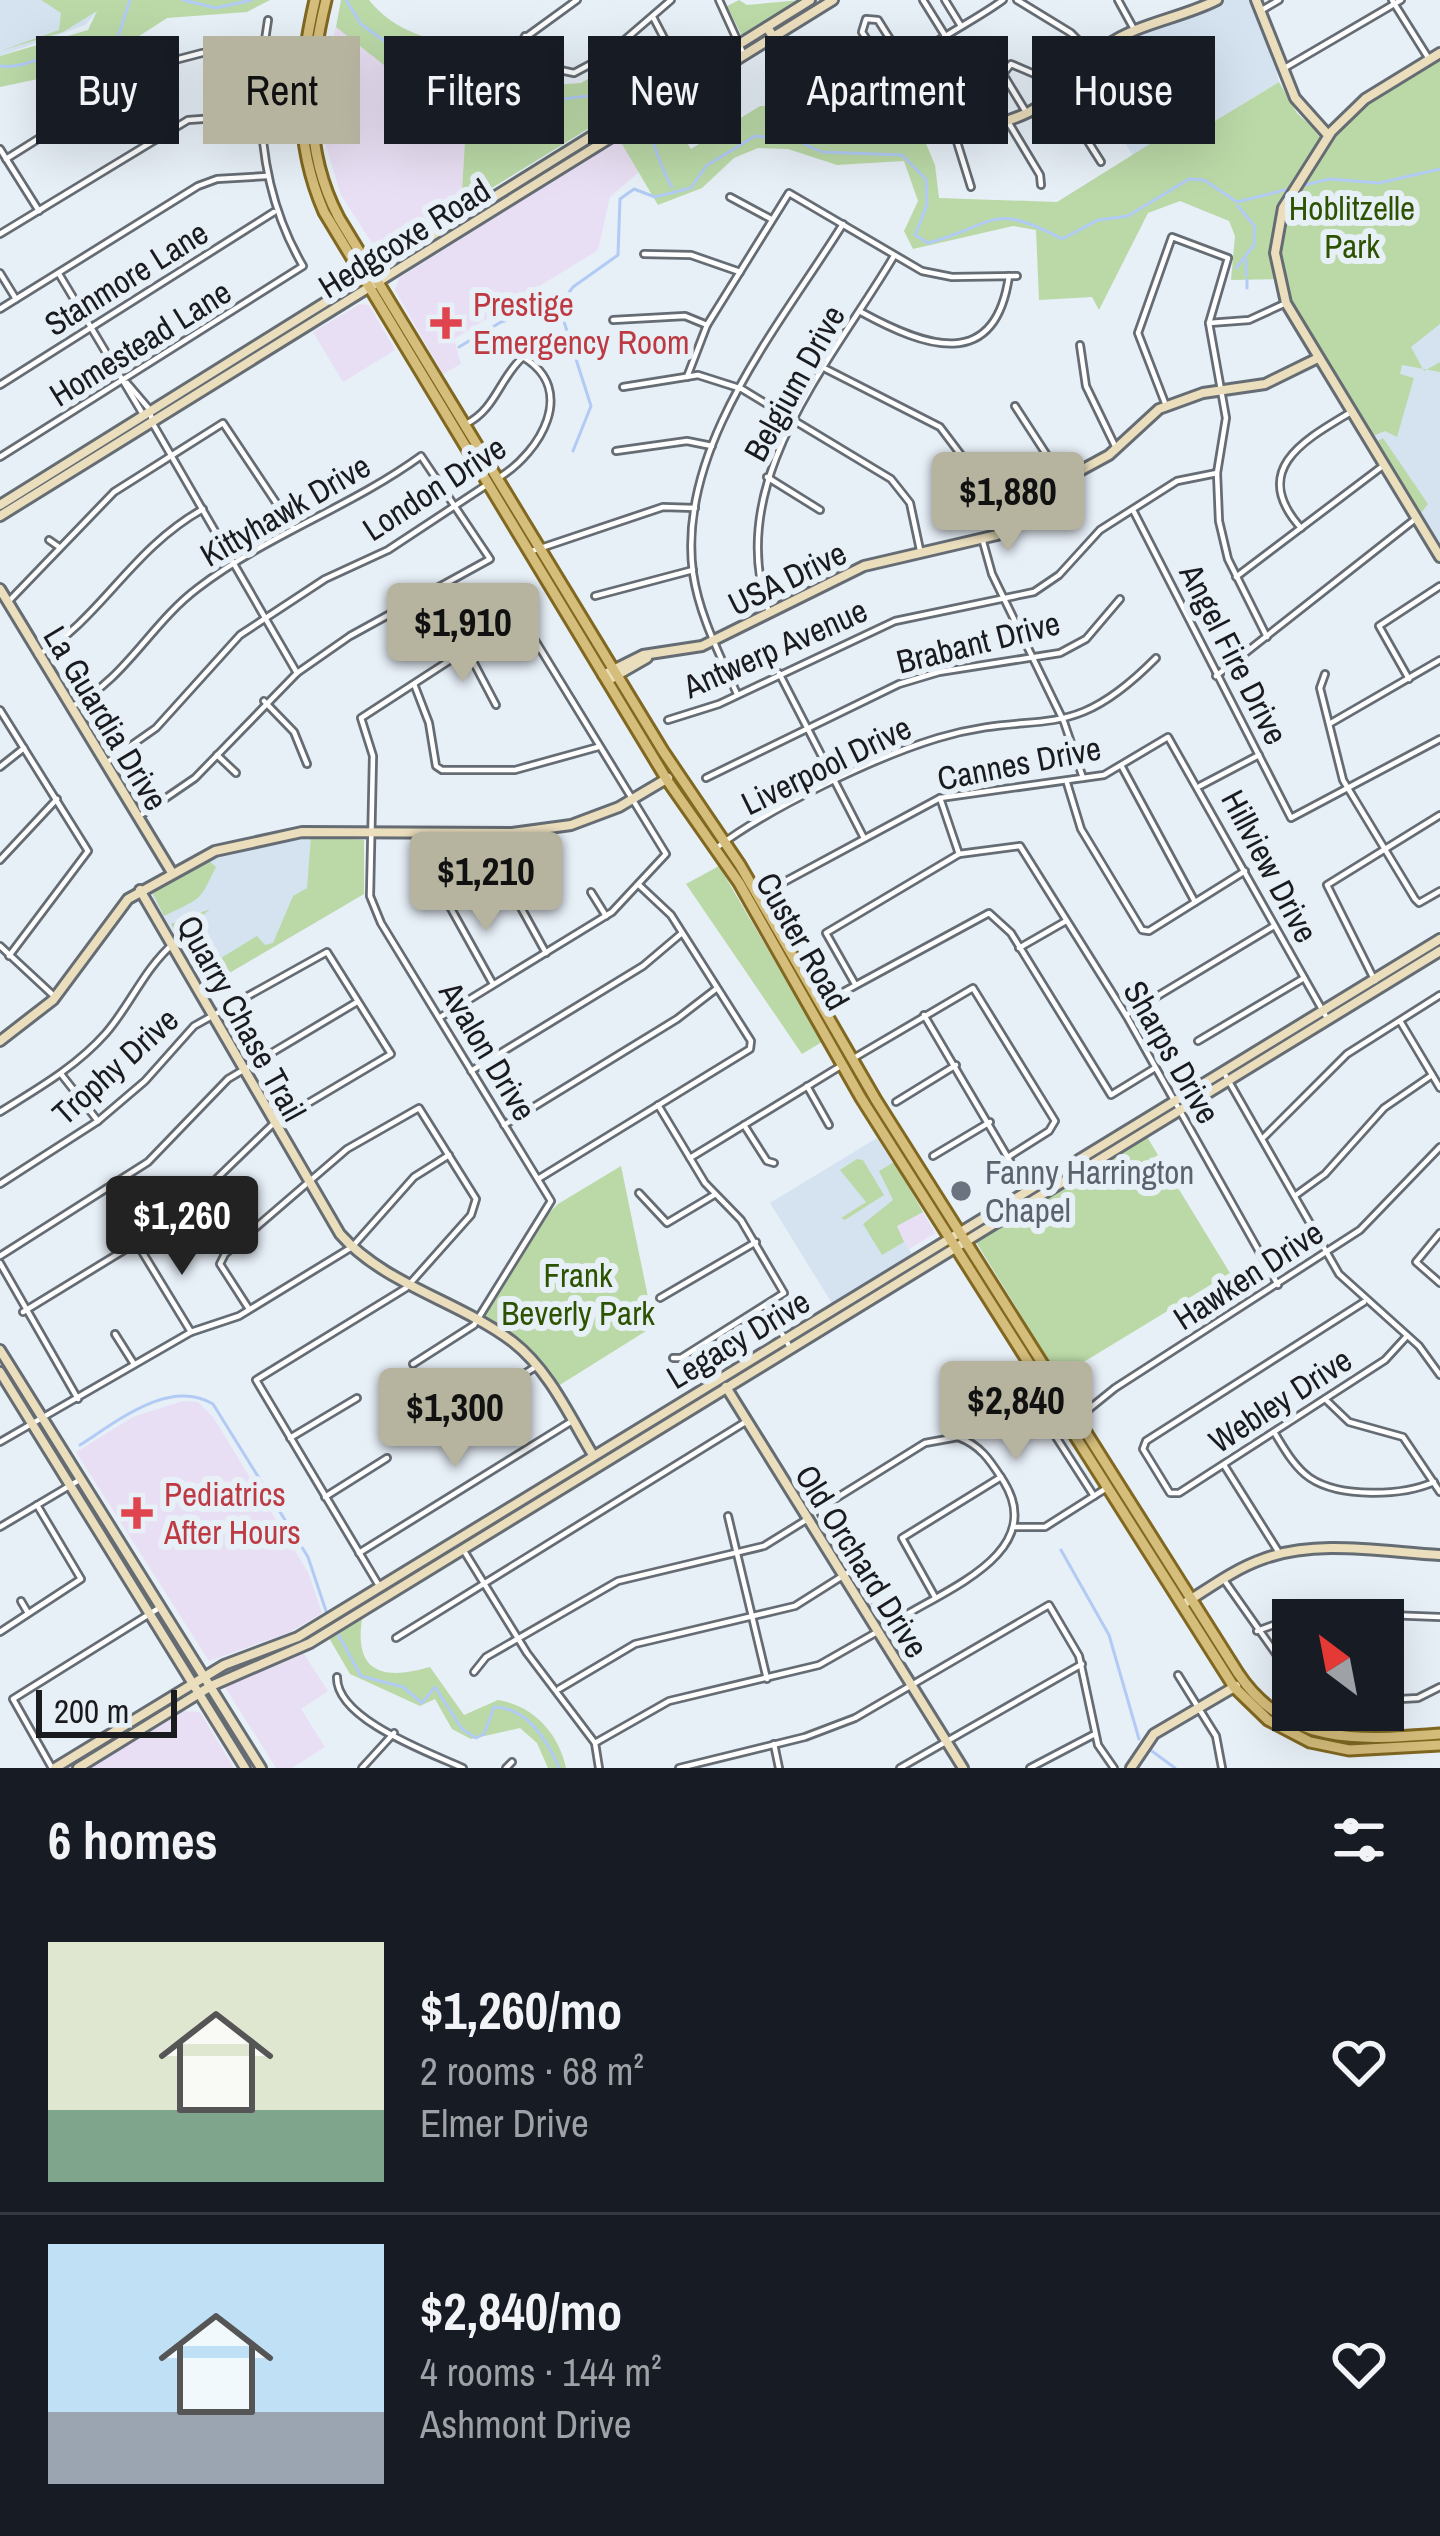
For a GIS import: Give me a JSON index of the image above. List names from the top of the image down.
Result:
{
  "streets": {
    "main road": [
      "Hedgcoxe Road",
      "USA Drive",
      "La Guardia Drive",
      "Custer Road",
      "Quarry Chase Trail",
      "Legacy Drive",
      "Old Orchard Drive"
    ],
    "street": [
      "Stanmore Lane",
      "Homestead Lane",
      "Belgium Drive",
      "London Drive",
      "Kittyhawk Drive",
      "Brabant Drive",
      "Antwerp Avenue",
      "Angel Fire Drive",
      "Cannes Drive",
      "Liverpool Drive",
      "Hillview Drive",
      "Avalon Drive",
      "Sharps Drive",
      "Trophy Drive",
      "Hawken Drive",
      "Webley Drive"
    ]
  },
  "crossings": [
    ["Hedgcoxe Road", "Custer Road"],
    ["Stanmore Lane", "Homestead Lane"],
    ["Belgium Drive", "USA Drive"],
    ["London Drive", "Kittyhawk Drive"],
    ["London Drive", "La Guardia Drive"],
    ["London Drive", "Custer Road"],
    ["Kittyhawk Drive", "La Guardia Drive"],
    ["USA Drive", "Custer Road"],
    ["Antwerp Avenue", "Angel Fire Drive"],
    ["Cannes Drive", "Hillview Drive"],
    ["Cannes Drive", "Custer Road"],
    ["Liverpool Drive", "Custer Road"],
    ["Hillview Drive", "Legacy Drive"],
    ["Custer Road", "Hawken Drive"],
    ["Custer Road", "Legacy Drive"],
    ["Quarry Chase Trail", "Avalon Drive"],
    ["Quarry Chase Trail", "Trophy Drive"],
    ["Quarry Chase Trail", "Legacy Drive"],
    ["Sharps Drive", "Hawken Drive"],
    ["Sharps Drive", "Legacy Drive"],
    ["Legacy Drive", "Old Orchard Drive"]
  ],
  "parks": ["Hoblitzelle Park", "Frank Beverly Park"],
  "places": {
    "health": ["Prestige Emergency Room", "Pediatrics After Hours"],
    "other": ["Fanny Harrington Chapel"]
  },
  "scale_bar": "200 m",
  "north": "top left",
  "page": {
    "chip": [
      "Buy",
      "Rent",
      "Filters",
      "New",
      "Apartment",
      "House"
    ],
    "price": [
      "$1,880",
      "$1,910",
      "$1,210",
      "$1,260",
      "$2,840",
      "$1,300"
    ],
    "scale": "200 m",
    "heading": "6 homes",
    "list": [
      {
        "name": "$1,260/mo",
        "note": "2 rooms · 68 m² · Elmer Drive"
      },
      {
        "name": "$2,840/mo",
        "note": "4 rooms · 144 m² · Ashmont Drive"
      }
    ]
  }
}
